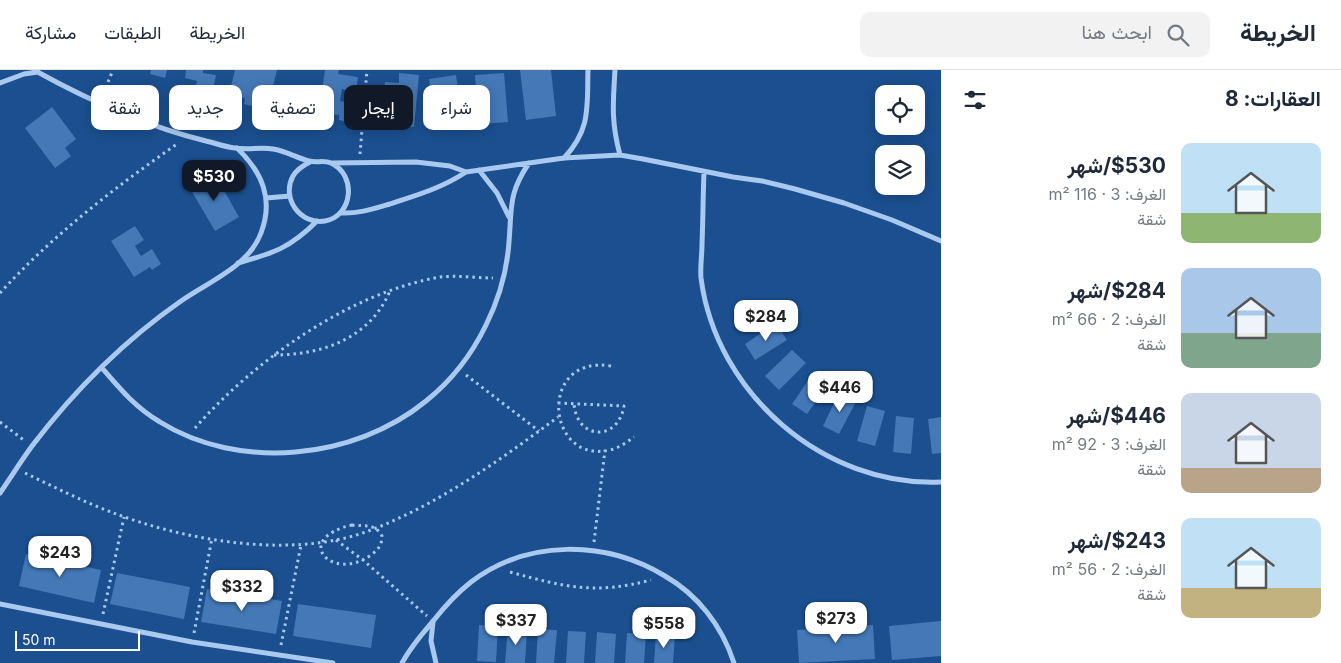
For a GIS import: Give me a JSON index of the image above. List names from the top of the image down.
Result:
{
  "scale_bar": "50 m",
  "page": {
    "header": "الخريطة",
    "search": "ابحث هنا",
    "nav": ["الخريطة", "الطبقات", "مشاركة"],
    "heading": "العقارات: 8",
    "chip": [
      "شراء",
      "إيجار",
      "تصفية",
      "جديد",
      "شقة"
    ],
    "list": [
      {
        "name": "$530/شهر",
        "note": "الغرف: 3 · 116 m² · شقة"
      },
      {
        "name": "$284/شهر",
        "note": "الغرف: 2 · 66 m² · شقة"
      },
      {
        "name": "$446/شهر",
        "note": "الغرف: 3 · 92 m² · شقة"
      },
      {
        "name": "$243/شهر",
        "note": "الغرف: 2 · 56 m² · شقة"
      }
    ],
    "price": [
      "$530",
      "$284",
      "$446",
      "$243",
      "$332",
      "$273",
      "$337",
      "$558"
    ],
    "scale": "50 m"
  }
}
